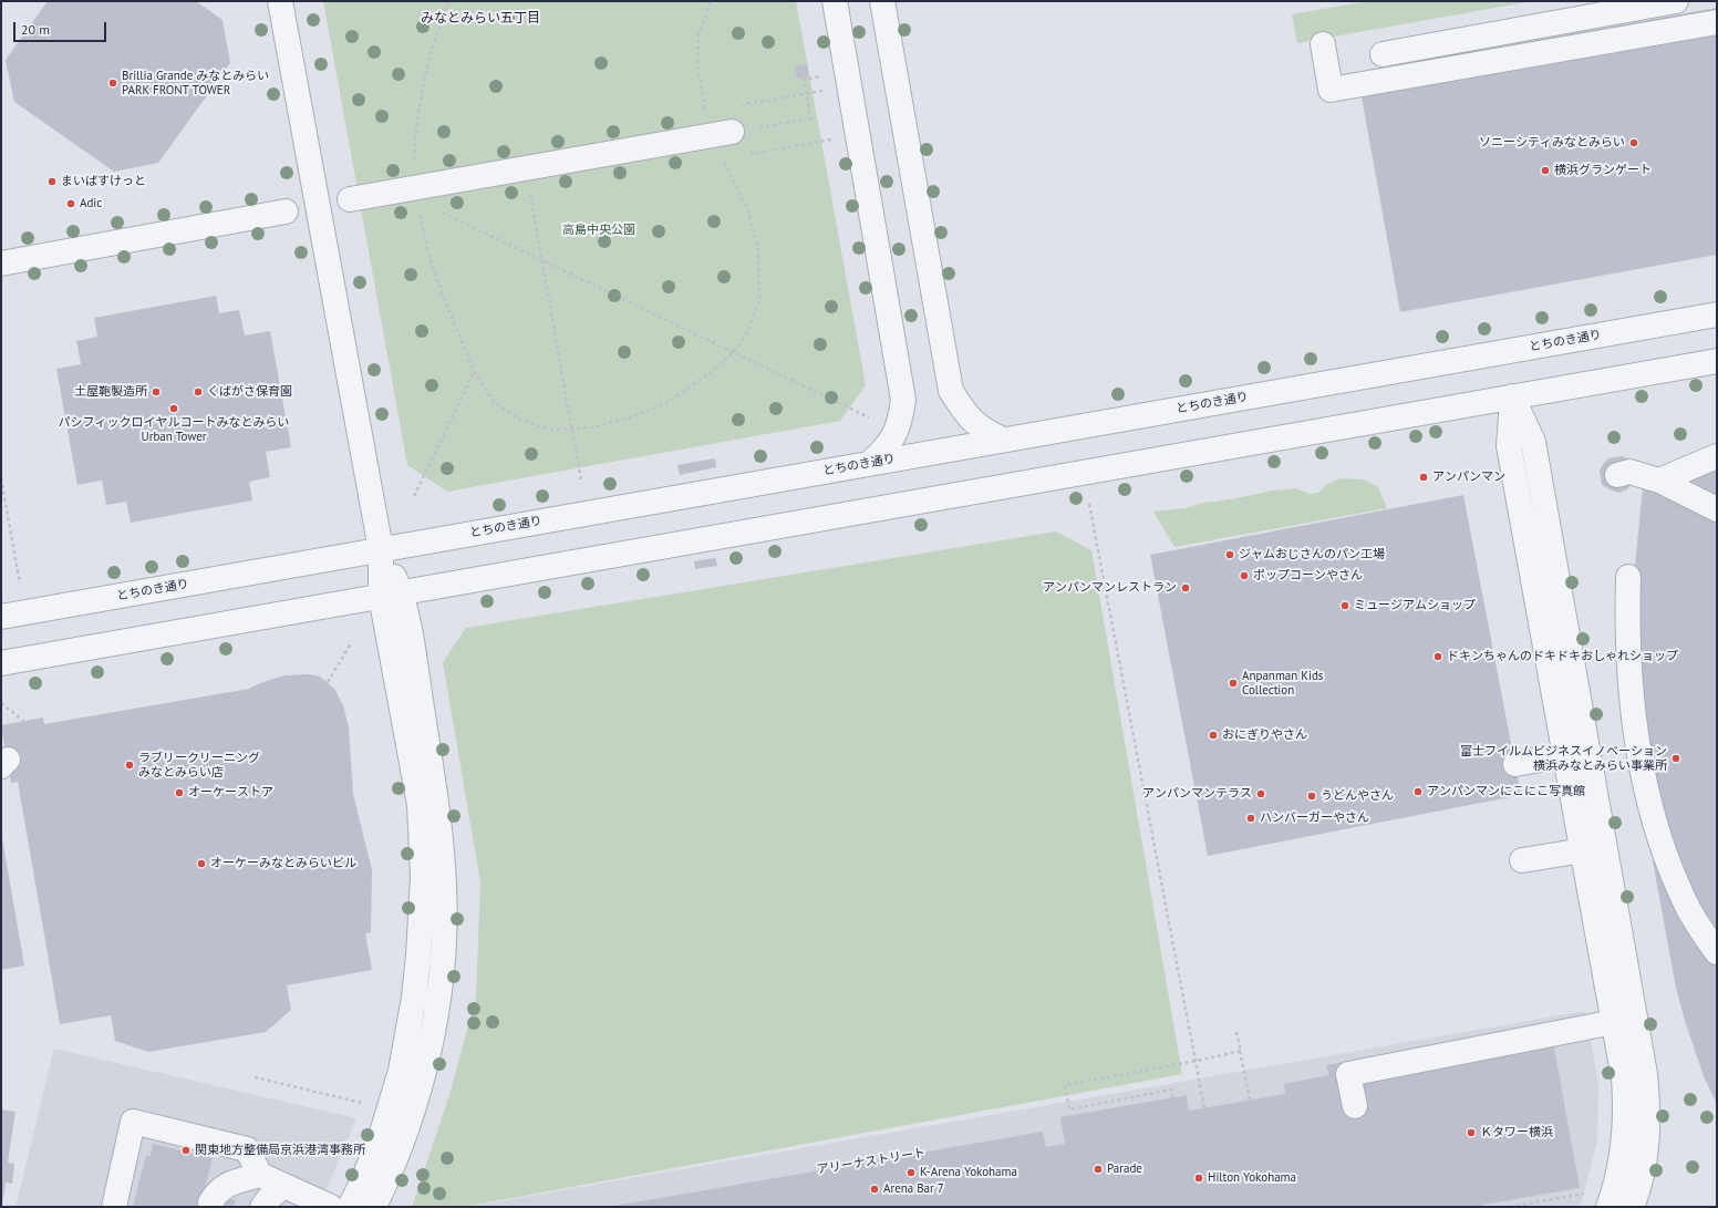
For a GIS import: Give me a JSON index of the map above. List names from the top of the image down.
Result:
{
  "streets": {
    "street": ["とちのき通り"],
    "path": ["アリーナストリート"]
  },
  "districts": ["みなとみらい五丁目"],
  "parks": ["高島中央公園"],
  "places": [
    "Brillia Grande みなとみらい PARK FRONT TOWER",
    "ソニーシティみなとみらい",
    "横浜グランゲート",
    "まいばすけっと",
    "Adic",
    "土屋鞄製造所",
    "くばがさ保育園",
    "パシフィックロイヤルコートみなとみらい Urban Tower",
    "アンパンマン",
    "ジャムおじさんのパン工場",
    "ポップコーンやさん",
    "アンパンマンレストラン",
    "ミュージアムショップ",
    "ドキンちゃんのドキドキおしゃれショップ",
    "Anpanman Kids Collection",
    "おにぎりやさん",
    "富士フイルムビジネスイノベーション 横浜みなとみらい事業所",
    "ラブリークリーニング みなとみらい店",
    "アンパンマンにこにこ写真館",
    "オーケーストア",
    "アンパンマンテラス",
    "うどんやさん",
    "ハンバーガーやさん",
    "オーケーみなとみらいビル",
    "Ｋタワー横浜",
    "関東地方整備局京浜港湾事務所",
    "Parade",
    "K-Arena Yokohama",
    "Hilton Yokohama",
    "Arena Bar 7"
  ],
  "scale_bar": "20 m"
}
